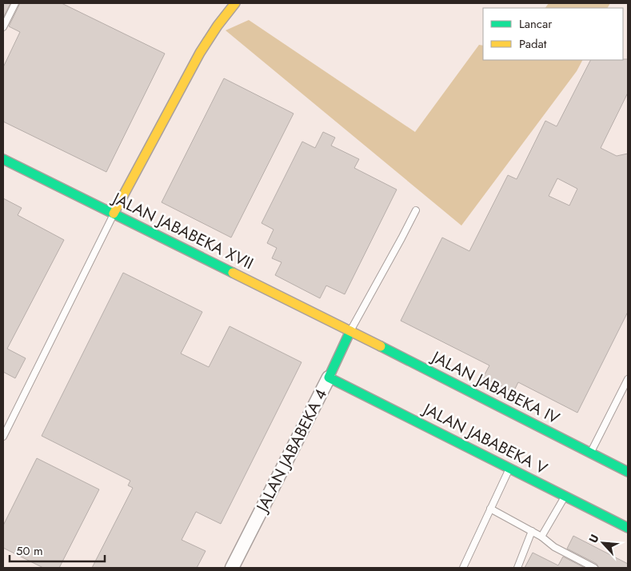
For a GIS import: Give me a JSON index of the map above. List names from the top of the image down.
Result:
{
  "streets": {
    "street": [
      "JALAN JABABEKA XVII",
      "JALAN JABABEKA IV",
      "JALAN JABABEKA V",
      "JALAN JABABEKA 4"
    ]
  },
  "crossings": [
    ["JALAN JABABEKA XVII", "JALAN JABABEKA IV"],
    ["JALAN JABABEKA XVII", "JALAN JABABEKA 4"],
    ["JALAN JABABEKA IV", "JALAN JABABEKA 4"],
    ["JALAN JABABEKA V", "JALAN JABABEKA 4"]
  ],
  "legend": ["Lancar", "Padat"],
  "scale_bar": "50 m",
  "north": "top left"
}
